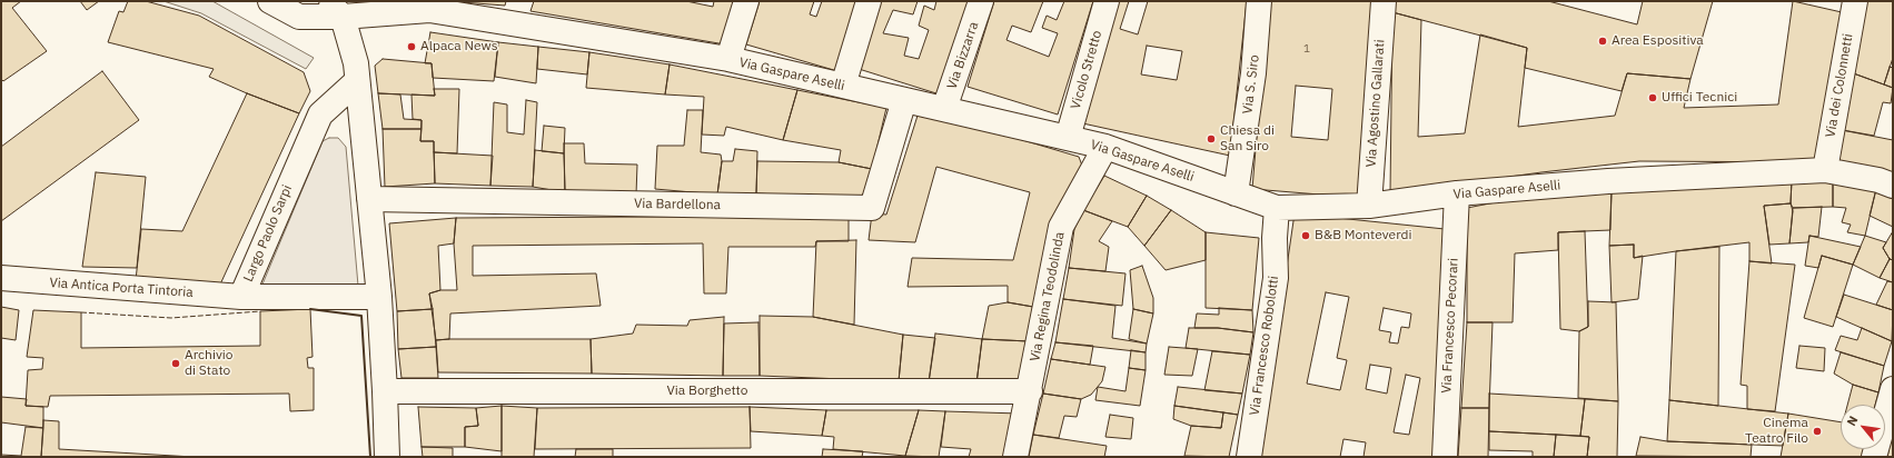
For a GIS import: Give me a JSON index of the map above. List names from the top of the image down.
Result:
{
  "streets": {
    "street": [
      "Via Bizzarra",
      "Vicolo Stretto",
      "Via Gaspare Aselli",
      "Via S. Siro",
      "Via dei Colonnetti",
      "Via Agostino Gallarati",
      "Via Bardellona",
      "Largo Paolo Sarpi",
      "Via Antica Porta Tintoria",
      "Via Regina Teodolinda",
      "Via Francesco Pecorari",
      "Via Francesco Robolotti",
      "Via Borghetto"
    ]
  },
  "crossings": [
    ["Via Bizzarra", "Via Gaspare Aselli"],
    ["Vicolo Stretto", "Via Gaspare Aselli"],
    ["Via Gaspare Aselli", "Via S. Siro"],
    ["Via Gaspare Aselli", "Via dei Colonnetti"],
    ["Via Gaspare Aselli", "Via Agostino Gallarati"],
    ["Via Gaspare Aselli", "Via Bardellona"],
    ["Via Gaspare Aselli", "Via Regina Teodolinda"],
    ["Via Gaspare Aselli", "Via Francesco Pecorari"],
    ["Via Gaspare Aselli", "Via Francesco Robolotti"],
    ["Largo Paolo Sarpi", "Via Antica Porta Tintoria"],
    ["Via Regina Teodolinda", "Via Borghetto"]
  ],
  "places": [
    "Area Espositiva",
    "Alpaca News",
    "Uffici Tecnici",
    "Chiesa di San Siro",
    "B&B Monteverdi",
    "Archivio di Stato",
    "Cinema Teatro Filo"
  ],
  "house_numbers": ["1"],
  "north": "top left"
}
